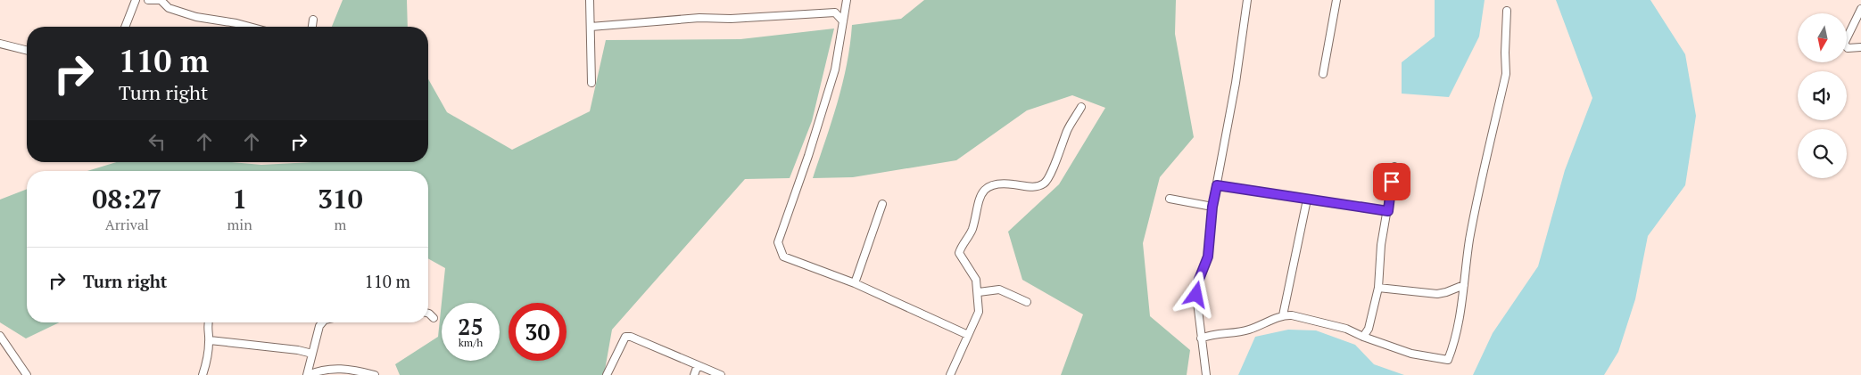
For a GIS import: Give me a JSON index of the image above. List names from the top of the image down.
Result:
{
  "north": "bottom",
  "page": {
    "turn": ["110 m", "Turn right"],
    "eta": [
      "08:27",
      "Arrival",
      "1",
      "min",
      "310",
      "m"
    ],
    "list": [
      {
        "name": "Turn right",
        "value": "110 m"
      }
    ],
    "speed": "25 km/h",
    "limit": "30"
  }
}
